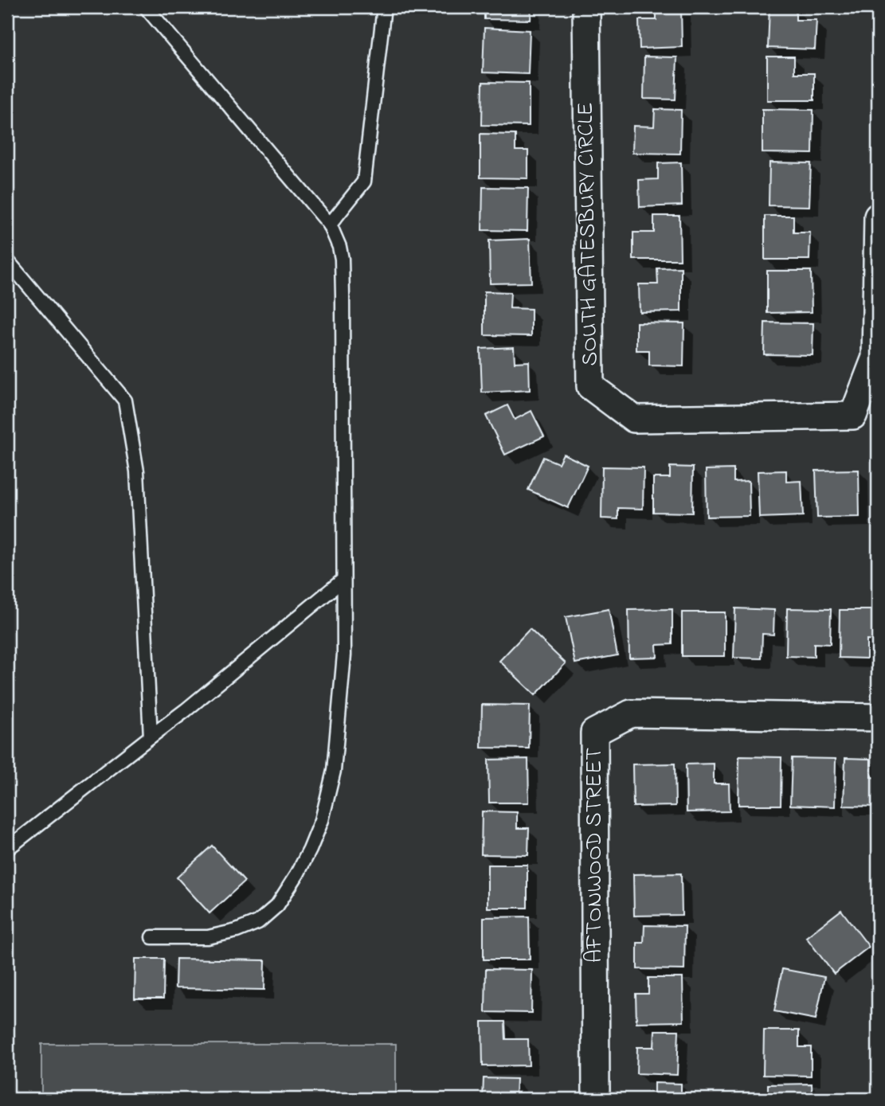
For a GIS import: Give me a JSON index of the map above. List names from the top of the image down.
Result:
{
  "streets": {
    "street": ["SOUTH GATESBURY CIRCLE", "AFTONWOOD STREET"]
  }
}
